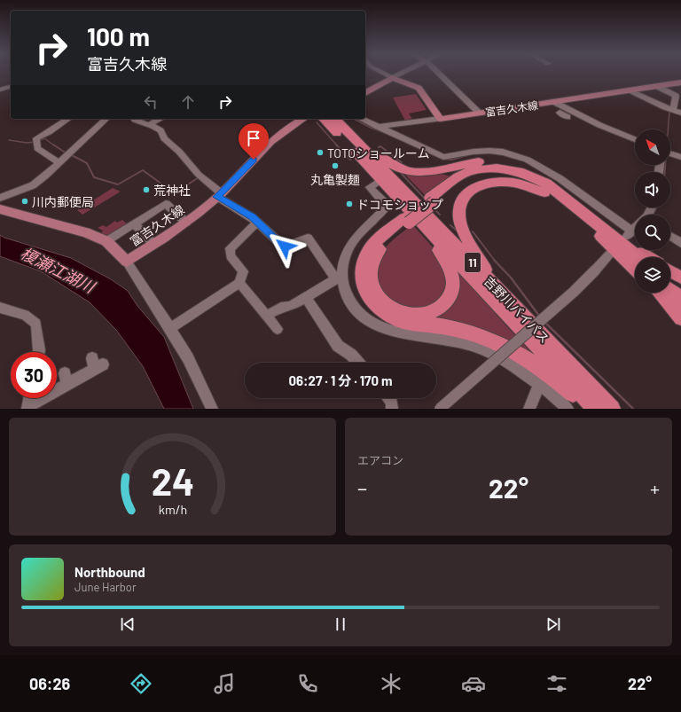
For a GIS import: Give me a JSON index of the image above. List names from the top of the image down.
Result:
{
  "streets": {
    "highway": ["11", "吉野川バイパス"],
    "main road": ["富吉久木線"]
  },
  "water": ["榎瀬江湖川"],
  "places": [
    "TOTOショールーム",
    "丸亀製麺",
    "荒神社",
    "川内郵便局",
    "ドコモショップ"
  ],
  "north": "top left",
  "page": {
    "turn": ["100 m", "富吉久木線"],
    "limit": "30",
    "trip": "06:27 · 1 分 · 170 m",
    "tile": "エアコン",
    "heat": ["−", "22°", "+"],
    "song": ["Northbound", "June Harbor"],
    "tabs": ["06:26", "22°"],
    "gauge": ["24", "km/h"]
  }
}
